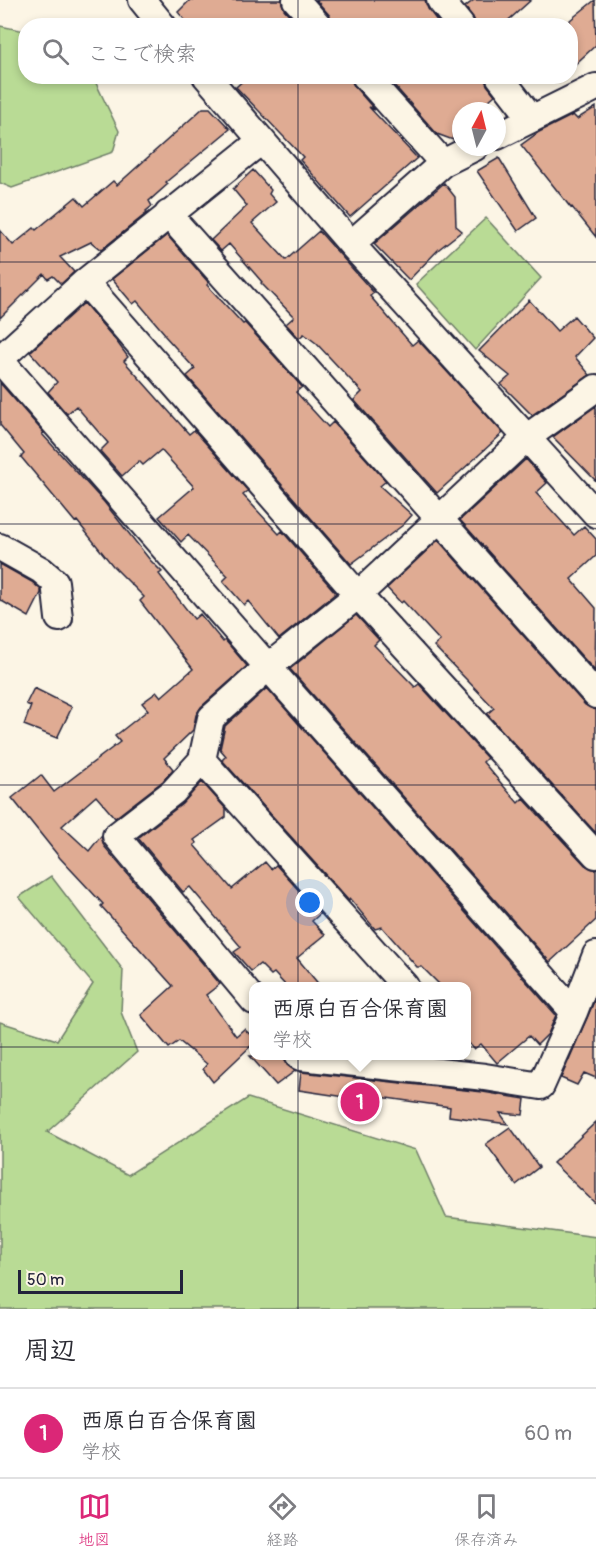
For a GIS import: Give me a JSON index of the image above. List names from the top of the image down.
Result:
{
  "scale_bar": "50 m",
  "north": "top",
  "page": {
    "search": "ここで検索",
    "popup": ["西原白百合保育園", "学校"],
    "pins": "1",
    "scale": "50 m",
    "heading": "周辺",
    "list": [
      {
        "mark": "1",
        "name": "西原白百合保育園",
        "note": "学校",
        "value": "60 m"
      }
    ],
    "nav": ["地図", "経路", "保存済み"]
  }
}
